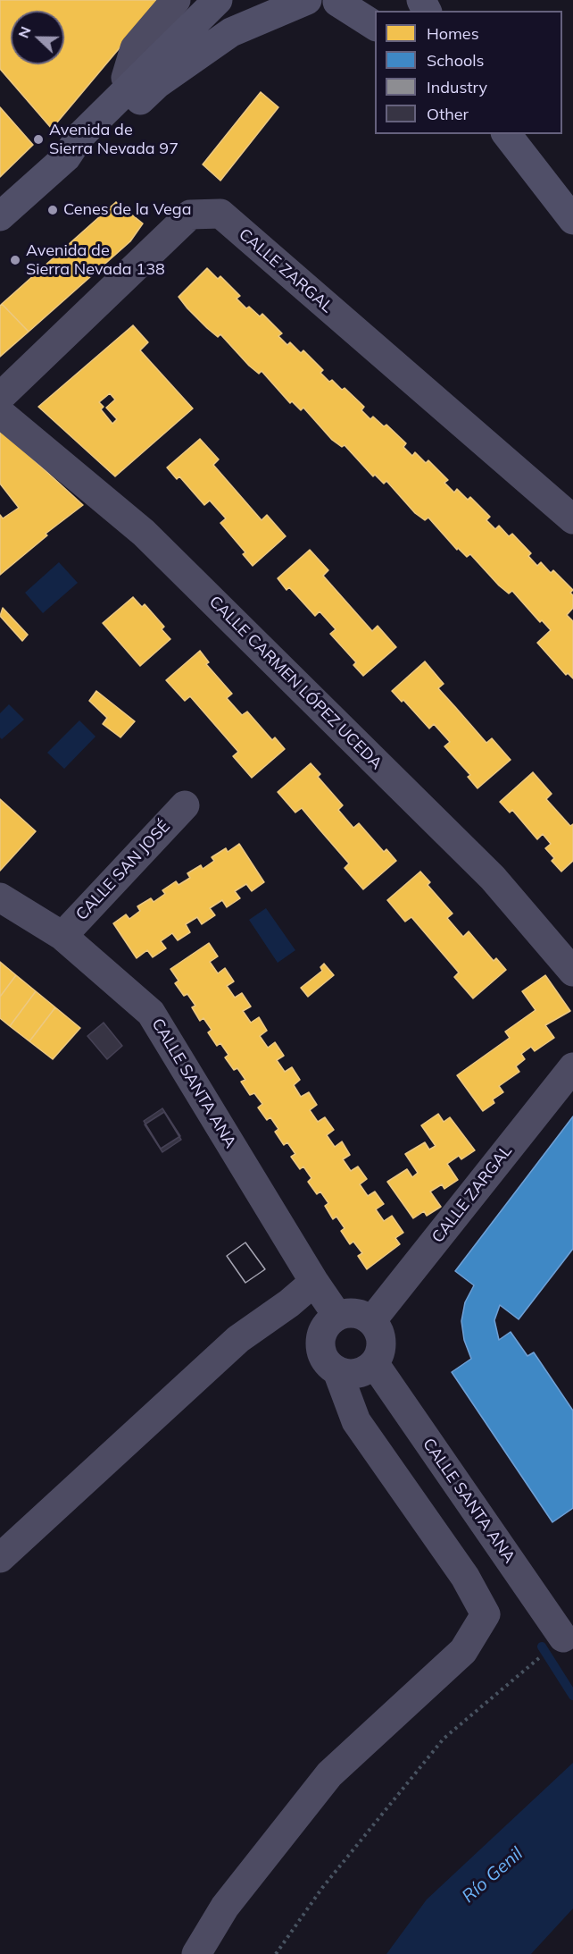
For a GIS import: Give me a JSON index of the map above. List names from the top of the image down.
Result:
{
  "streets": {
    "street": [
      "CALLE ZARGAL",
      "CALLE CARMEN LÓPEZ UCEDA",
      "CALLE SAN JOSÉ",
      "CALLE SANTA ANA"
    ]
  },
  "crossings": [
    ["CALLE ZARGAL", "CALLE SANTA ANA"],
    ["CALLE SAN JOSÉ", "CALLE SANTA ANA"]
  ],
  "water": ["Río Genil"],
  "places": ["Avenida de Sierra Nevada 97", "Cenes de la Vega", "Avenida de Sierra Nevada 138"],
  "legend": [
    "Homes",
    "Schools",
    "Industry",
    "Other"
  ],
  "north": "left"
}
